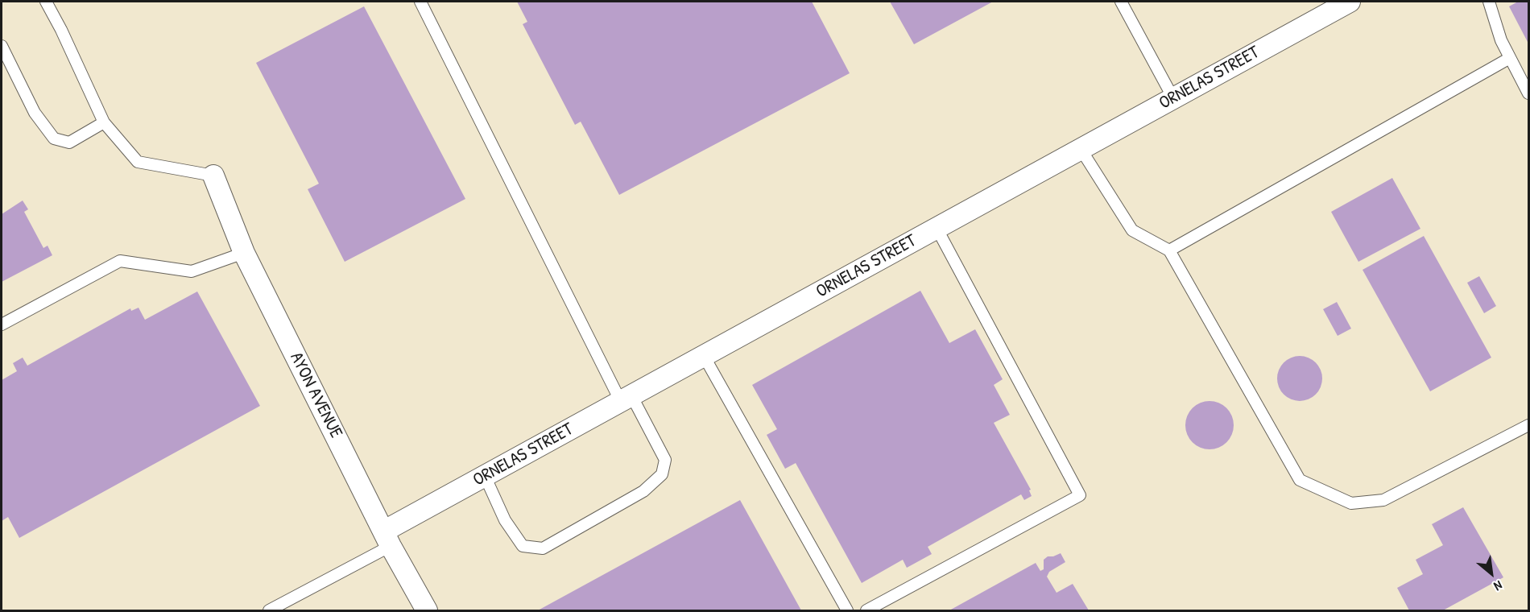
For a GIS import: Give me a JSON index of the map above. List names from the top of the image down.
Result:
{
  "streets": {
    "street": ["ORNELAS STREET", "AYON AVENUE"]
  },
  "crossings": [
    ["ORNELAS STREET", "AYON AVENUE"]
  ],
  "north": "bottom right"
}
